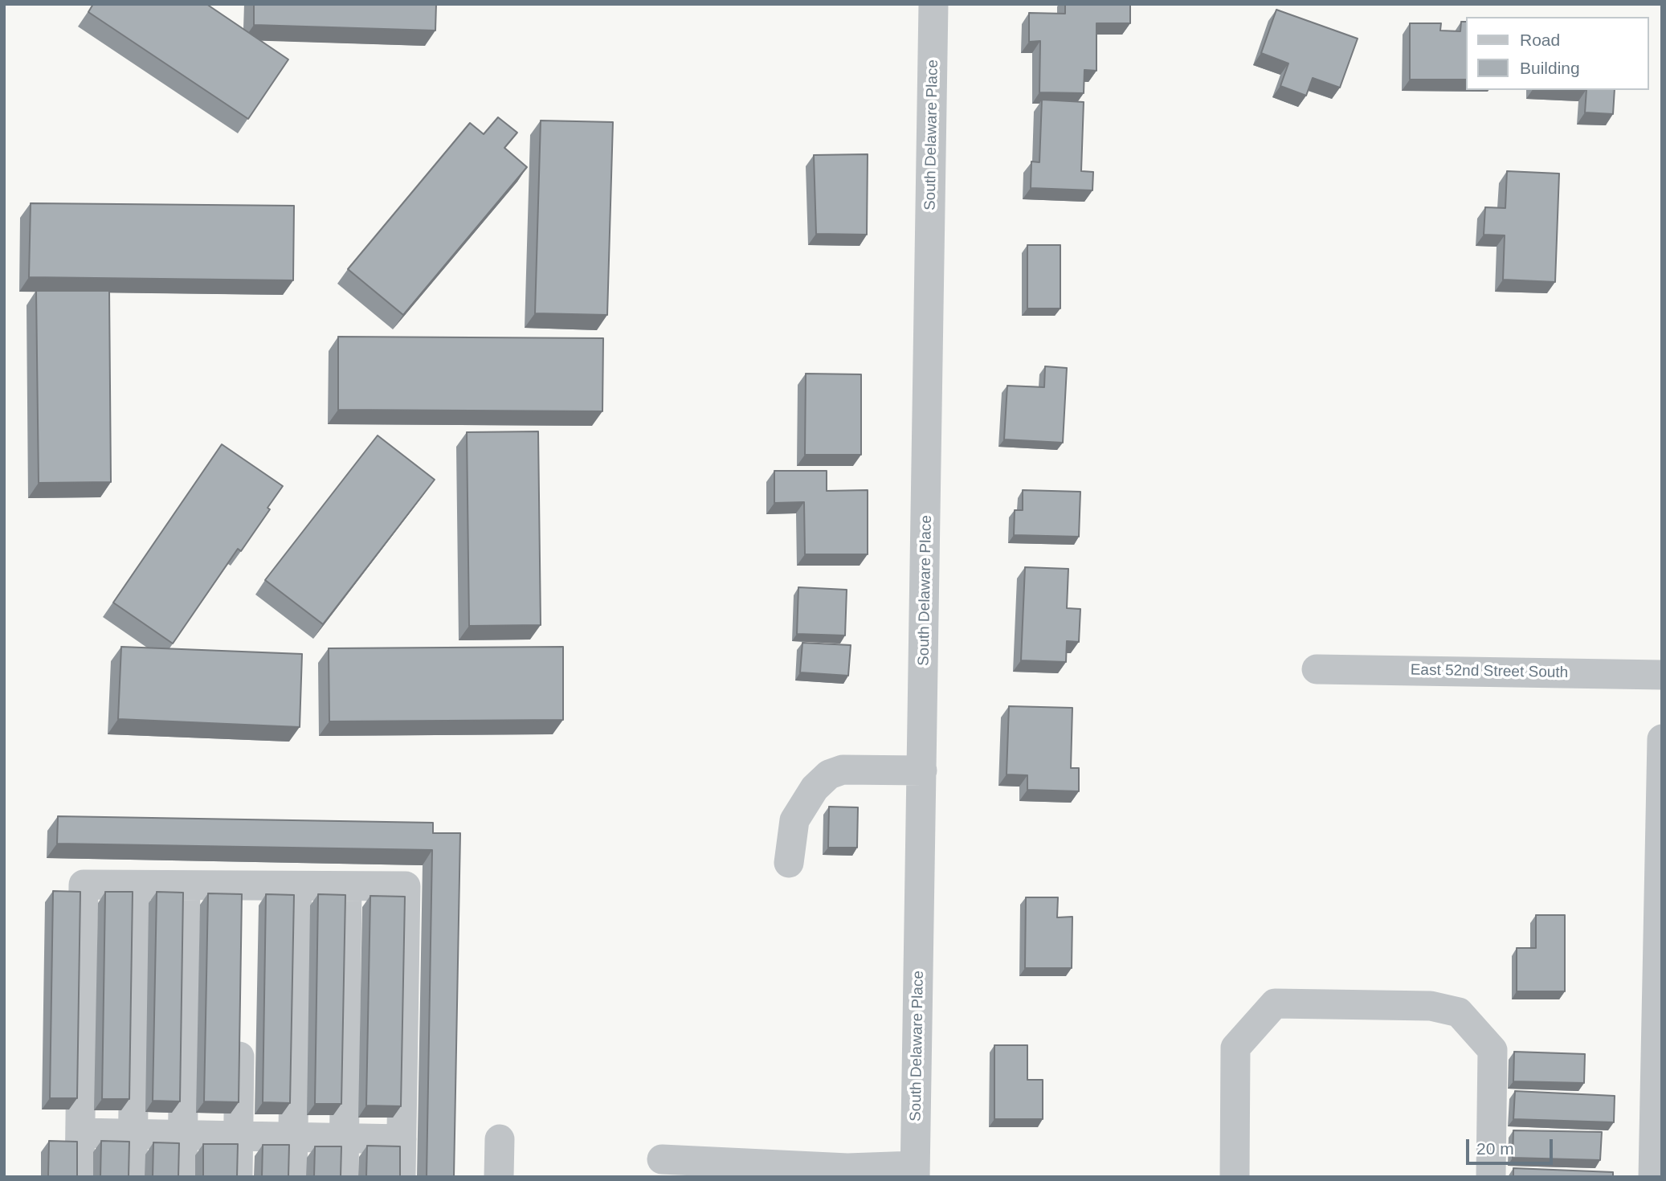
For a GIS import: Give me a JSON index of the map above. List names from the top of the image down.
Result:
{
  "streets": {
    "street": ["South Delaware Place", "East 52nd Street South"]
  },
  "legend": ["Road", "Building"],
  "scale_bar": "20 m"
}
